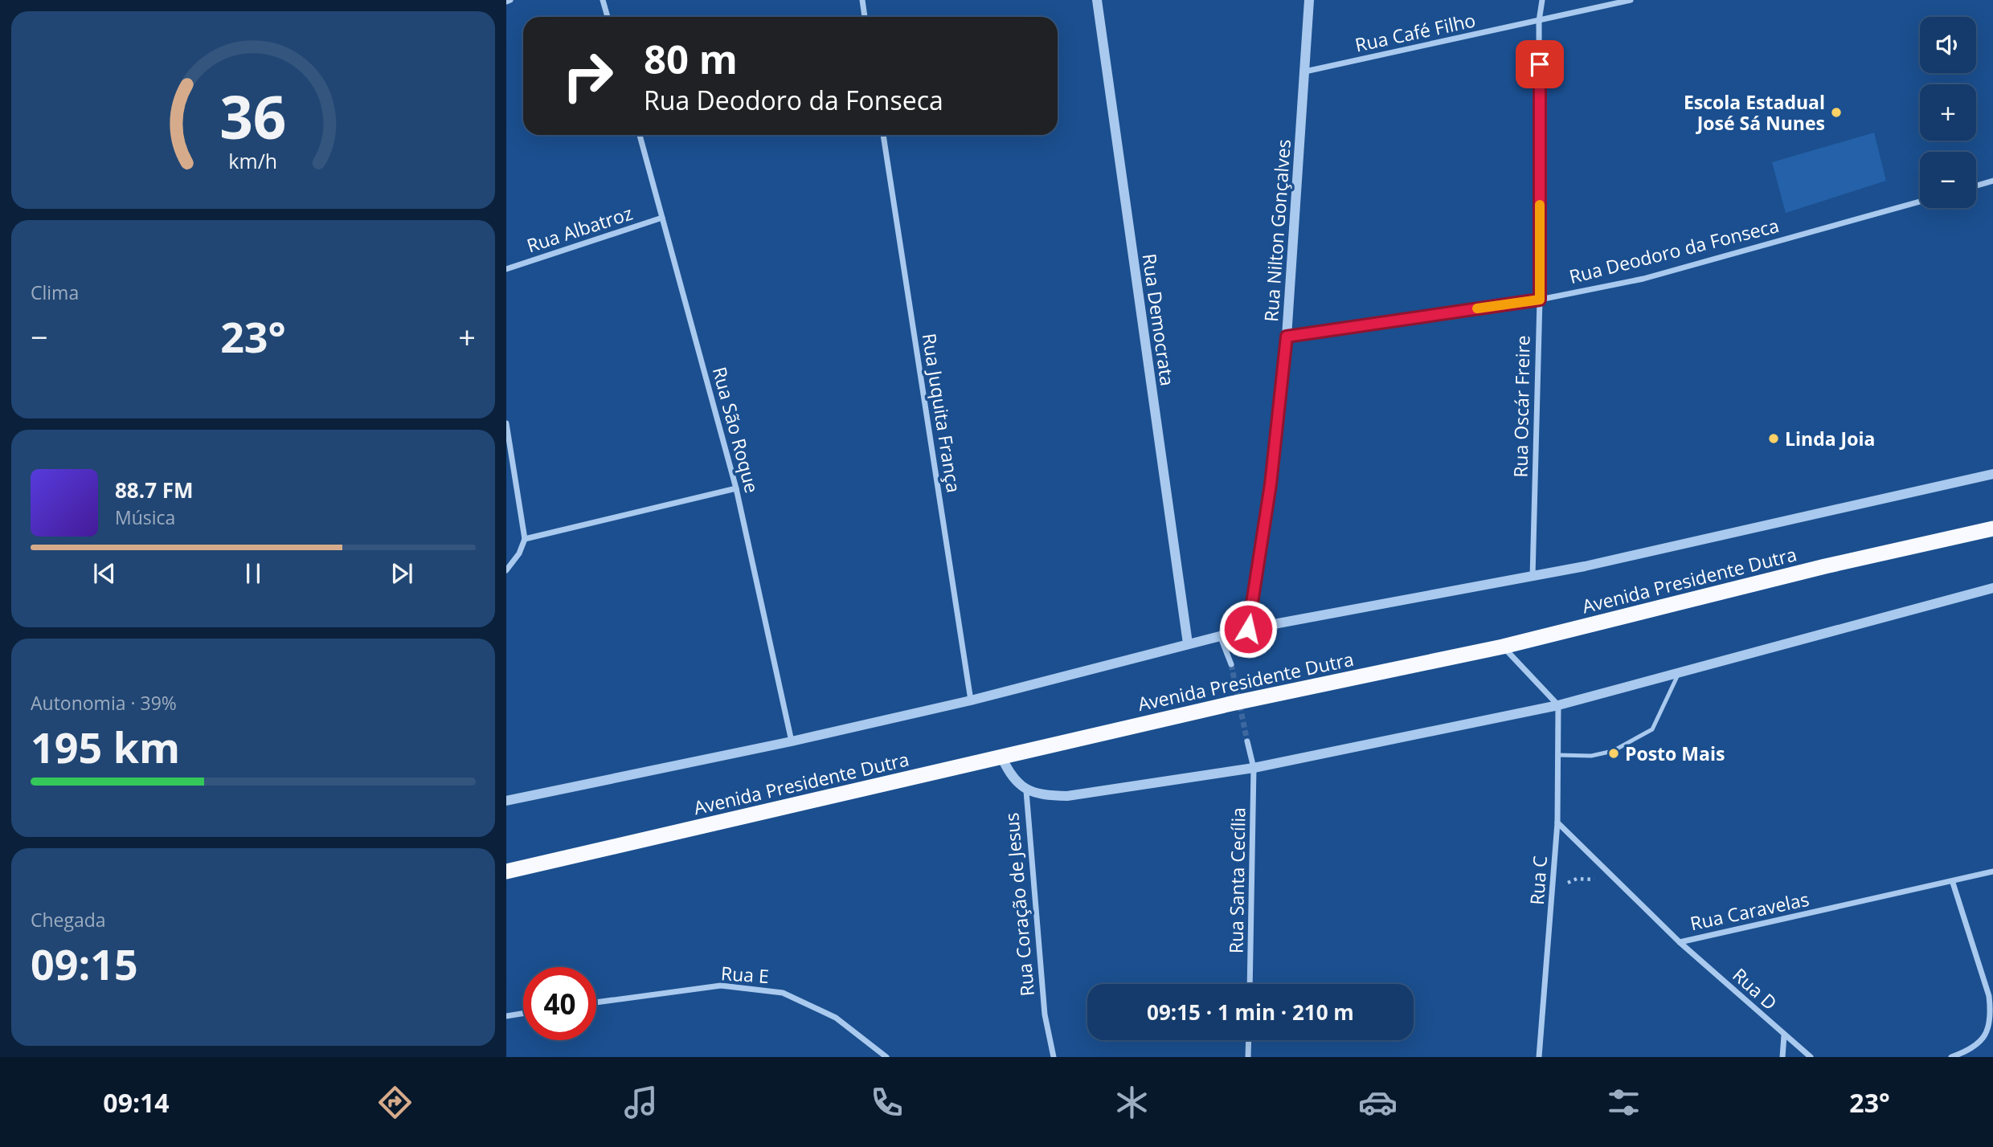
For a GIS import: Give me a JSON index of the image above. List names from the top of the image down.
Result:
{
  "streets": {
    "highway": ["Avenida Presidente Dutra"],
    "street": [
      "Rua Café Filho",
      "Rua Albatroz",
      "Rua Nilton Gonçalves",
      "Rua Deodoro da Fonseca",
      "Rua Democrata",
      "Rua Oscár Freire",
      "Rua Juquita França",
      "Rua São Roque",
      "Rua Santa Cecília",
      "Rua C",
      "Rua Coração de Jesus",
      "Rua Caravelas",
      "Rua E",
      "Rua D"
    ]
  },
  "crossings": [
    ["Rua Café Filho", "Rua Nilton Gonçalves"],
    ["Rua Café Filho", "Rua Oscár Freire"],
    ["Rua Albatroz", "Rua São Roque"],
    ["Rua Nilton Gonçalves", "Rua Deodoro da Fonseca"],
    ["Rua Nilton Gonçalves", "Avenida Presidente Dutra"],
    ["Rua Deodoro da Fonseca", "Rua Oscár Freire"],
    ["Rua Democrata", "Avenida Presidente Dutra"],
    ["Rua Oscár Freire", "Avenida Presidente Dutra"],
    ["Rua Juquita França", "Avenida Presidente Dutra"],
    ["Rua São Roque", "Avenida Presidente Dutra"],
    ["Avenida Presidente Dutra", "Rua Coração de Jesus"],
    ["Rua C", "Rua Caravelas"],
    ["Rua Caravelas", "Rua D"]
  ],
  "places": ["Escola Estadual José Sá Nunes", "Linda Joia", "Posto Mais"],
  "page": {
    "map_buttons": ["+", "−"],
    "turn": ["80 m", "Rua Deodoro da Fonseca"],
    "tile": [
      "Clima",
      ["Autonomia · 39%", "195 km"],
      ["Chegada", "09:15"]
    ],
    "heat": ["−", "23°", "+"],
    "song": ["88.7 FM", "Música"],
    "limit": "40",
    "trip": "09:15 · 1 min · 210 m",
    "tabs": ["09:14", "23°"],
    "gauge": ["36", "km/h"]
  }
}
